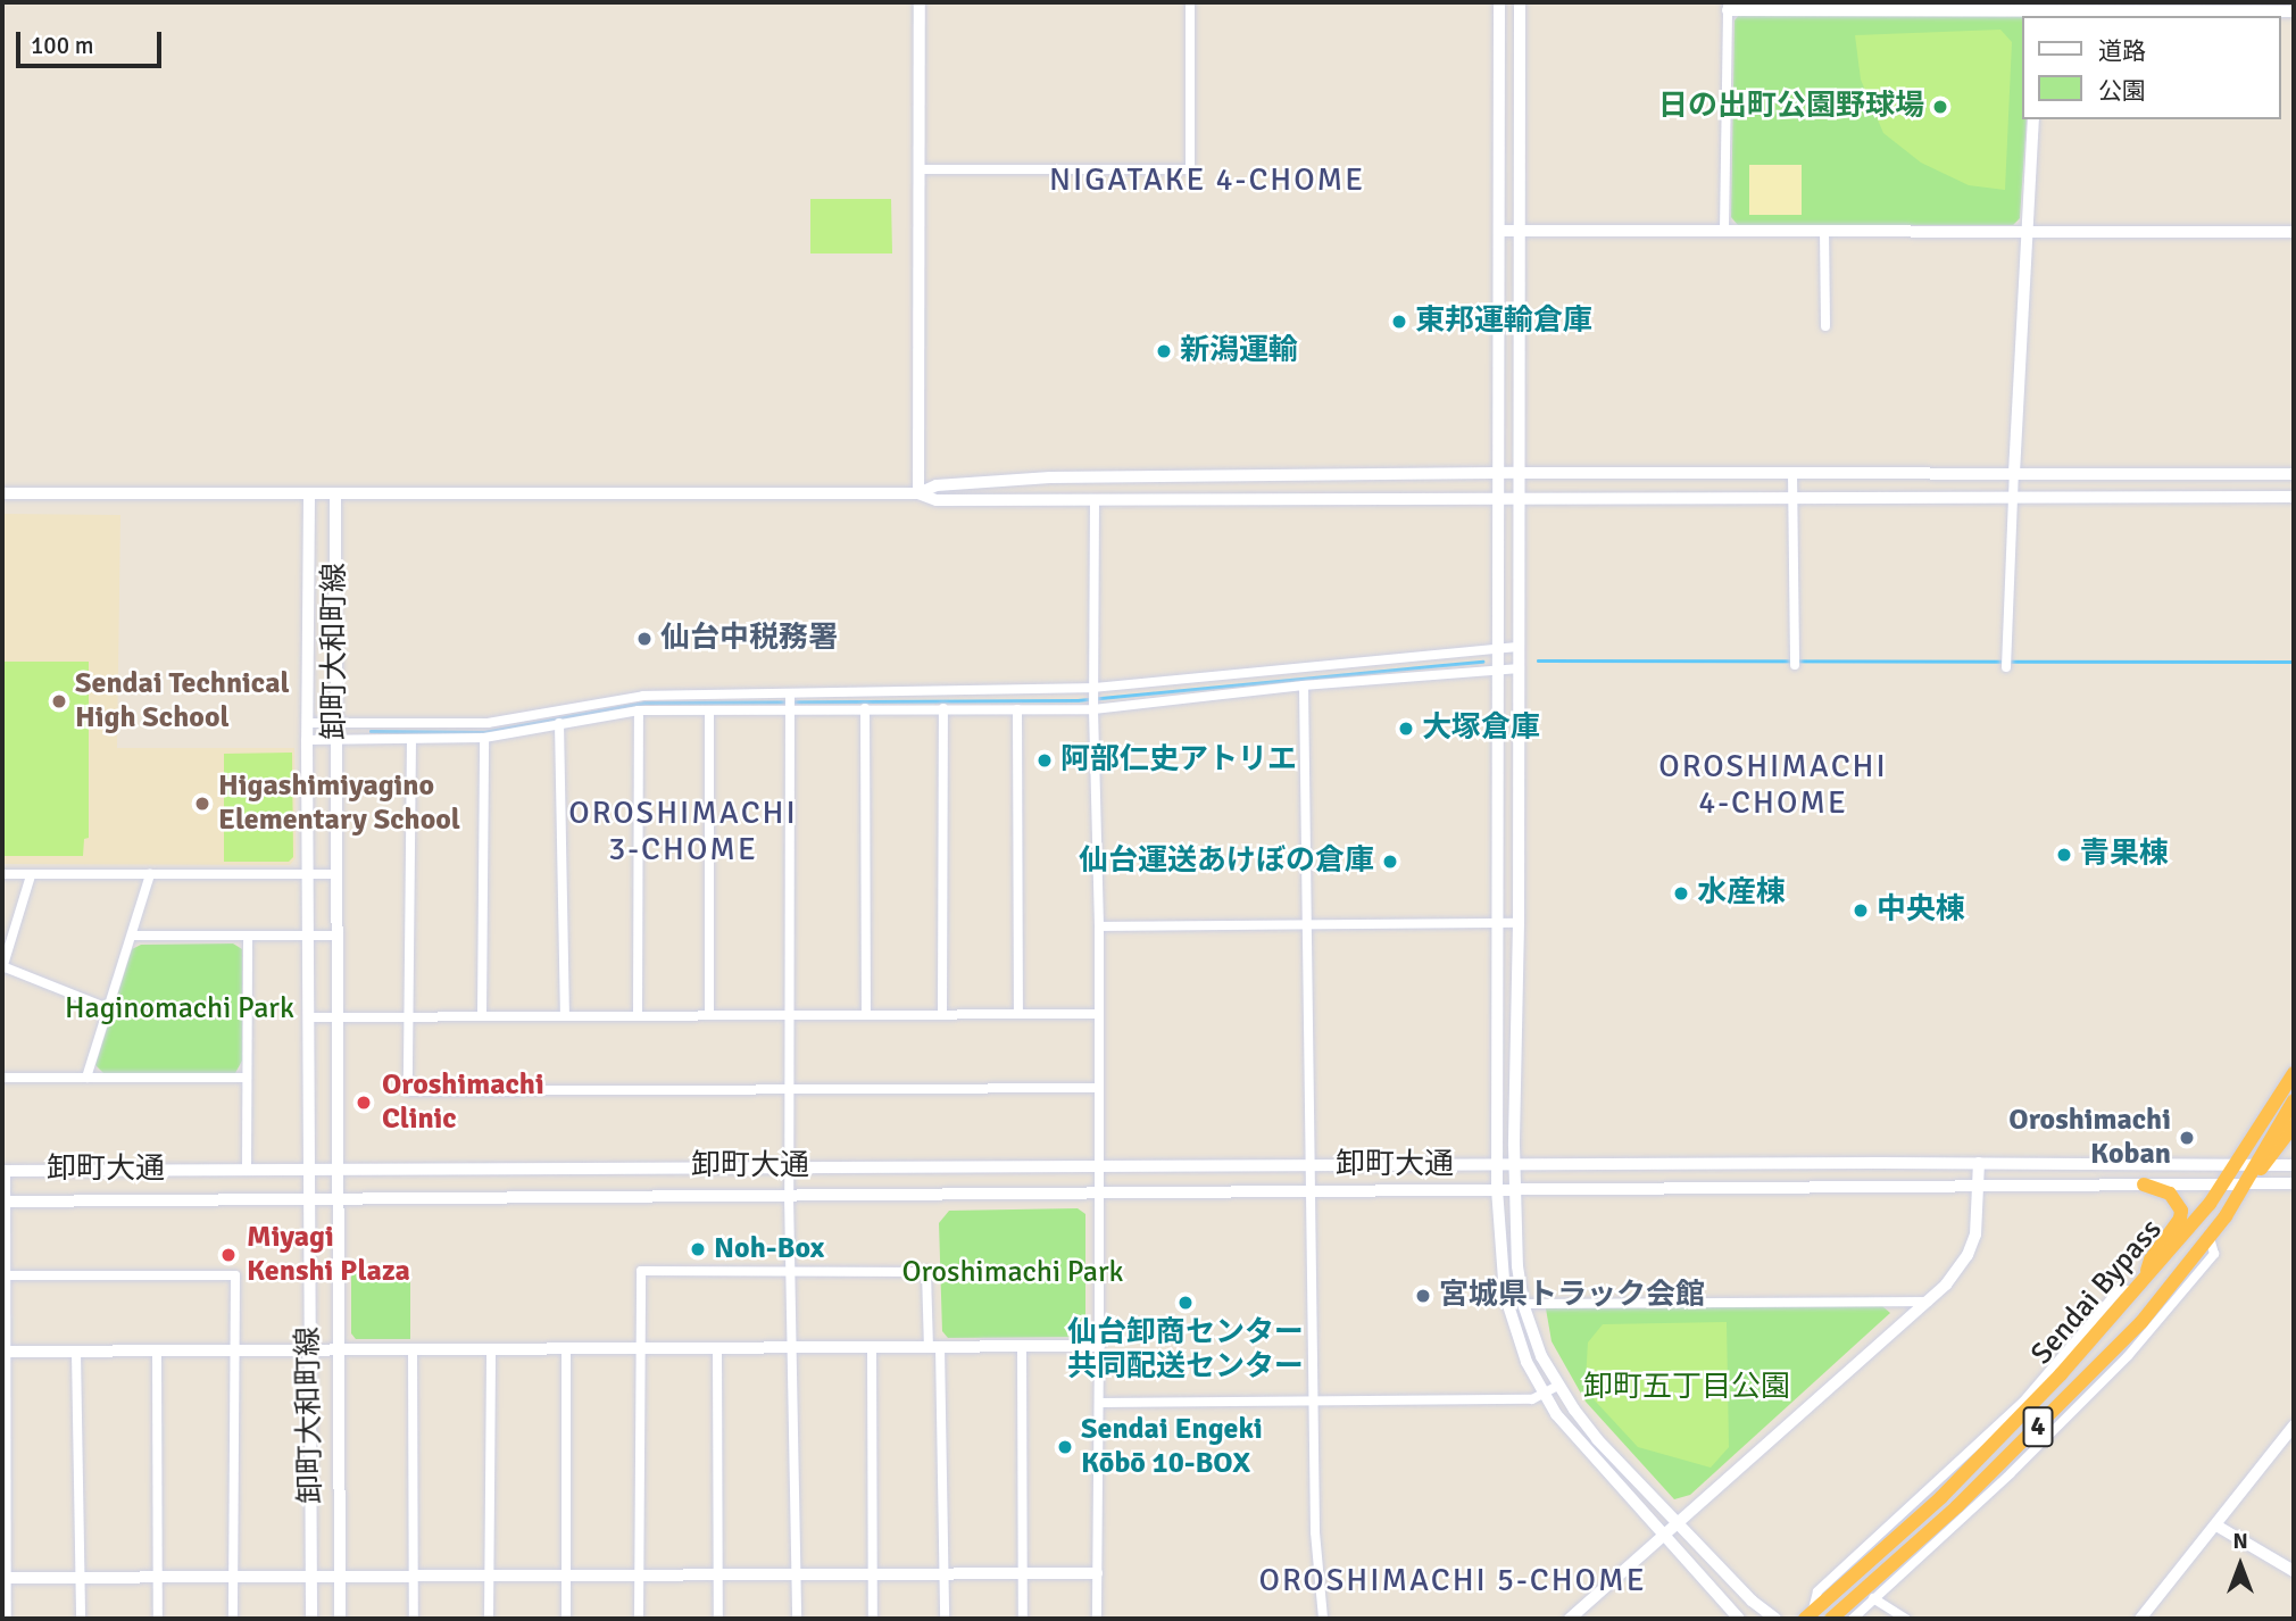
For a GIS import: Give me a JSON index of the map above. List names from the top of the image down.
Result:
{
  "streets": {
    "highway": ["Sendai Bypass", "4"],
    "street": ["卸町大和町線", "卸町大通"]
  },
  "crossings": [
    ["卸町大和町線", "卸町大通"],
    ["卸町大通", "Sendai Bypass"],
    ["卸町大通", "4"],
    ["Sendai Bypass", "4"]
  ],
  "districts": [
    "NIGATAKE 4-CHOME",
    "OROSHIMACHI 4-CHOME",
    "OROSHIMACHI 3-CHOME",
    "OROSHIMACHI 5-CHOME"
  ],
  "parks": ["Haginomachi Park", "Oroshimachi Park", "卸町五丁目公園"],
  "places": [
    "日の出町公園野球場",
    "東邦運輸倉庫",
    "新潟運輸",
    "仙台中税務署",
    "Sendai Technical High School",
    "大塚倉庫",
    "阿部仁史アトリエ",
    "Higashimiyagino Elementary School",
    "青果棟",
    "仙台運送あけぼの倉庫",
    "水産棟",
    "中央棟",
    "Oroshimachi Clinic",
    "Oroshimachi Koban",
    "Noh-Box",
    "Miyagi Kenshi Plaza",
    "宮城県トラック会館",
    "仙台卸商センター 共同配送センター",
    "Sendai Engeki Kōbō 10-BOX"
  ],
  "legend": ["道路", "公園"],
  "scale_bar": "100 m",
  "north": "top"
}
